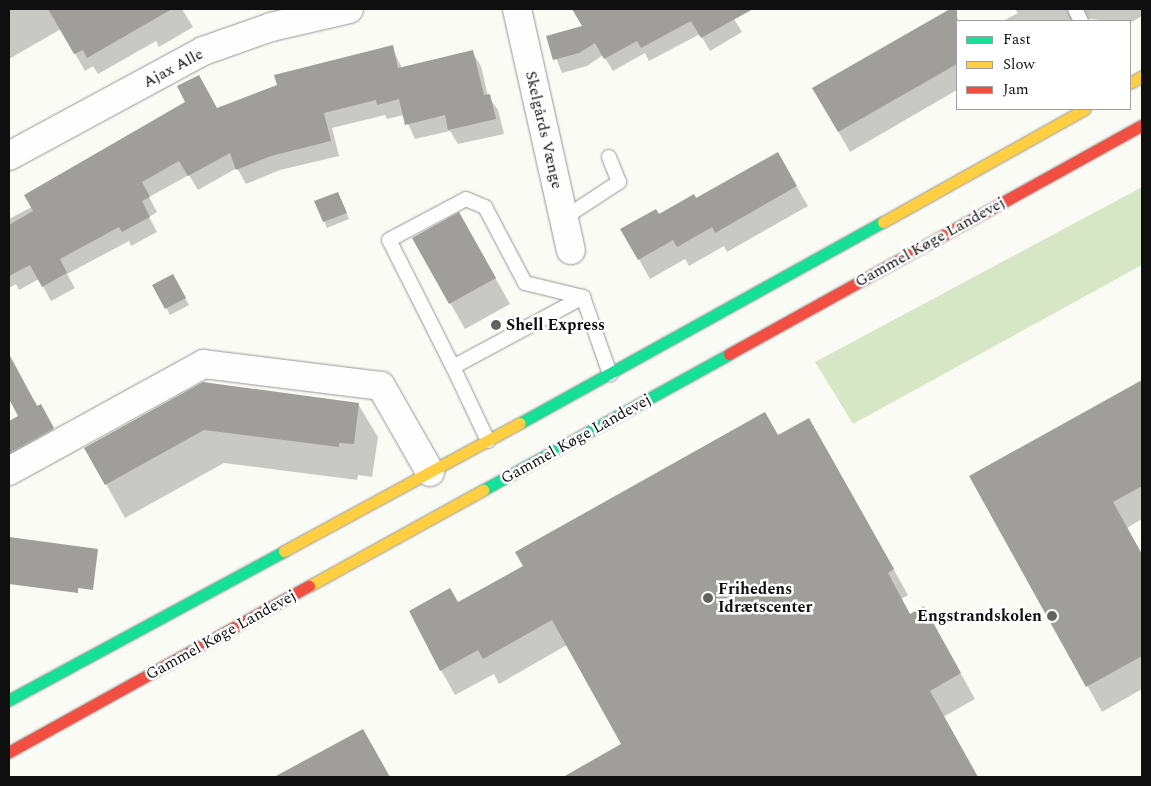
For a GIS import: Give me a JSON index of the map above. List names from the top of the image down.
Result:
{
  "streets": {
    "main road": ["Gammel Køge Landevej"],
    "street": ["Ajax Alle", "Skelgårds Vænge"]
  },
  "places": ["Shell Express", "Frihedens Idrætscenter", "Engstrandskolen"],
  "legend": ["Fast", "Slow", "Jam"]
}
